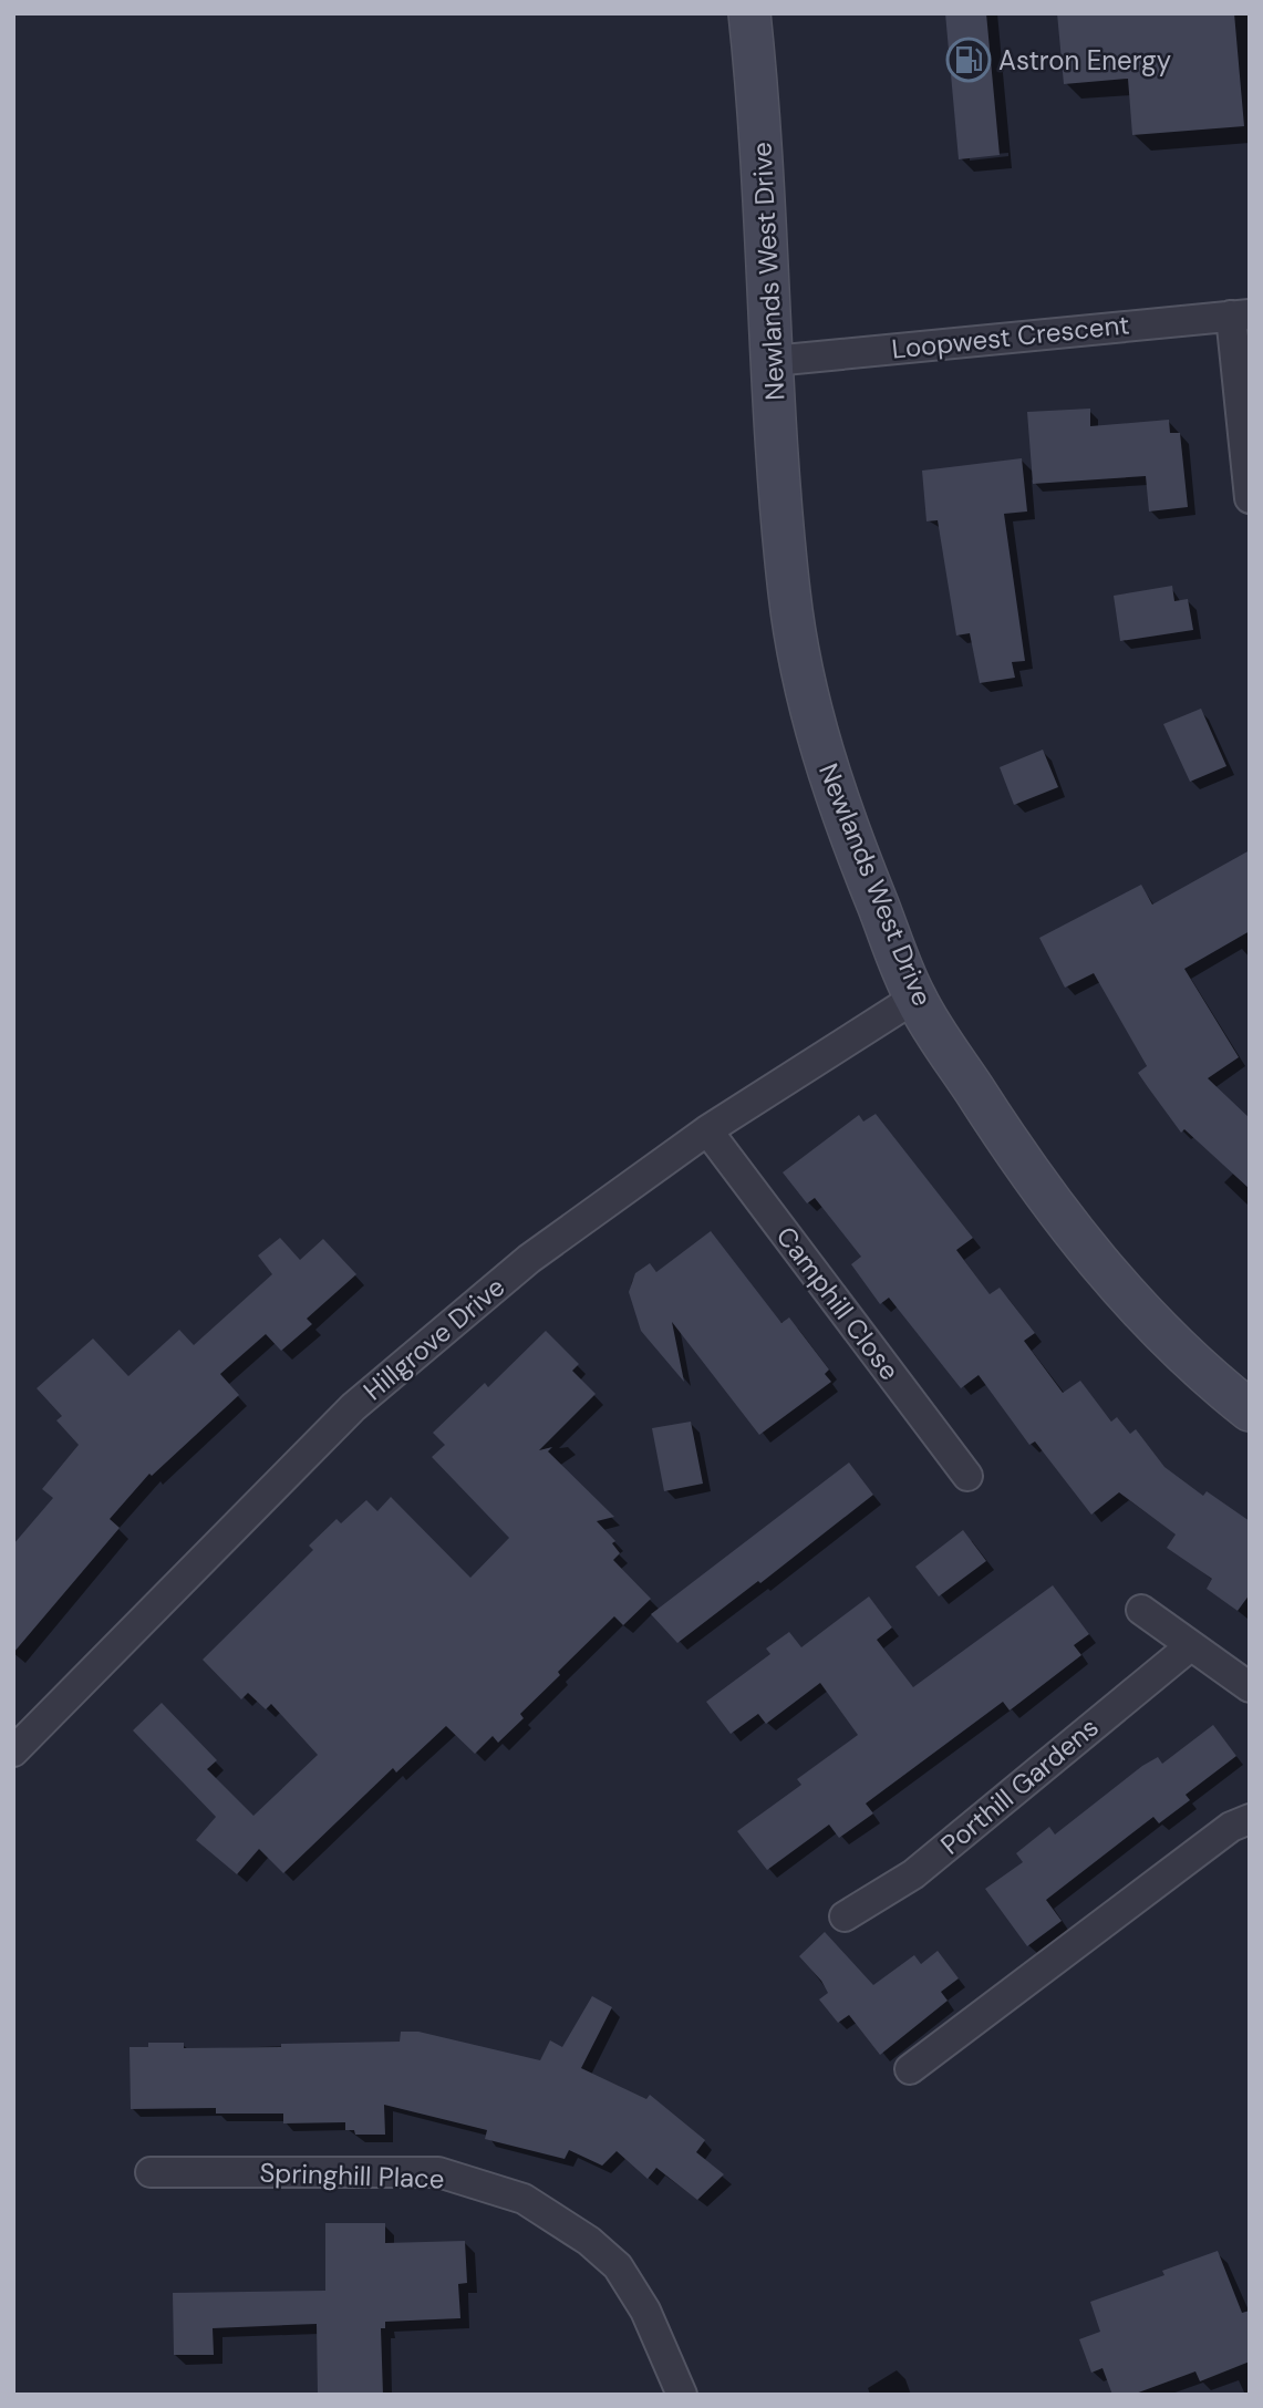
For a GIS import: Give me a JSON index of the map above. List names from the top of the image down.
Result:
{
  "streets": {
    "street": [
      "Newlands West Drive",
      "Loopwest Crescent",
      "Camphill Close",
      "Hillgrove Drive",
      "Porthill Gardens",
      "Springhill Place"
    ]
  },
  "crossings": [
    ["Newlands West Drive", "Loopwest Crescent"],
    ["Newlands West Drive", "Hillgrove Drive"],
    ["Camphill Close", "Hillgrove Drive"]
  ],
  "places": {
    "fuel station": ["Astron Energy"]
  }
}
